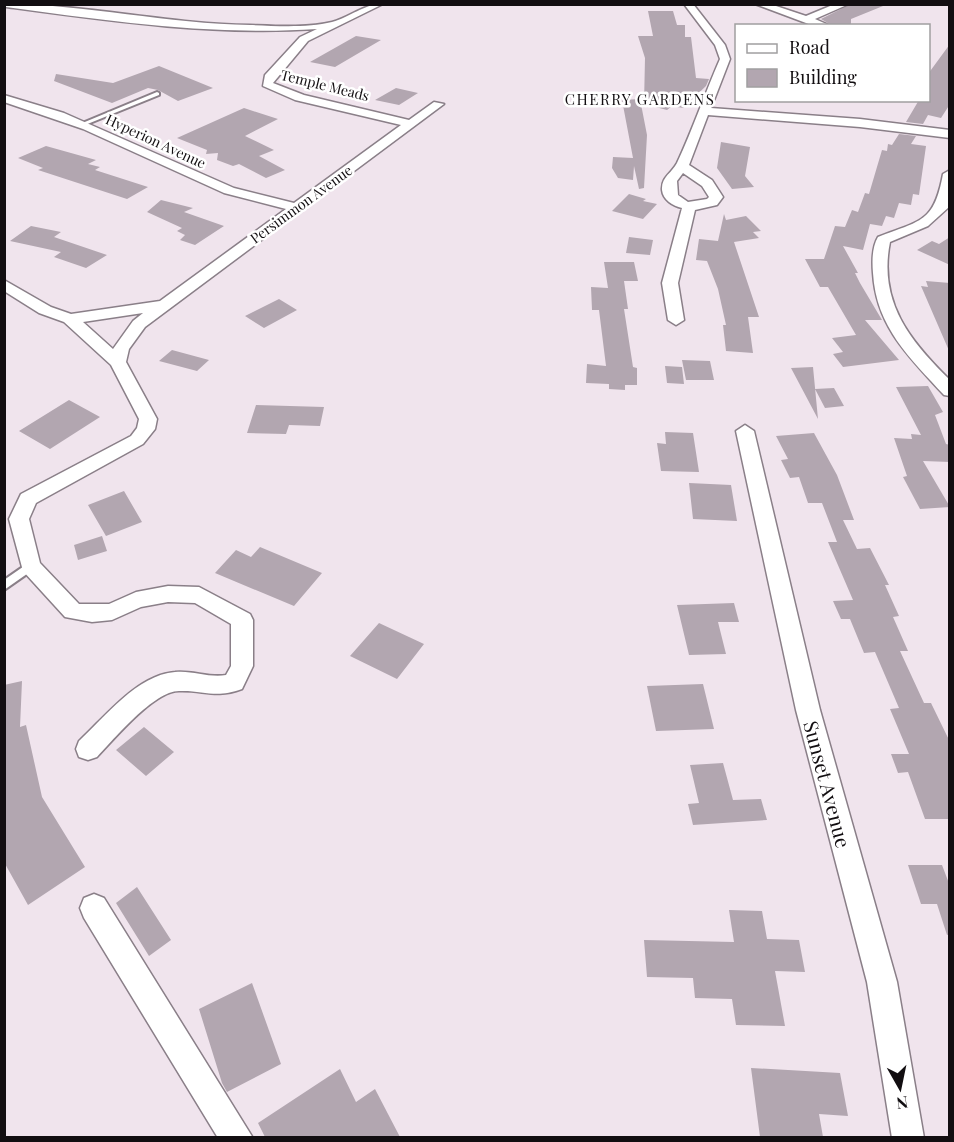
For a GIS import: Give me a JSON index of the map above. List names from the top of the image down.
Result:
{
  "streets": {
    "street": [
      "Temple Meads",
      "Hyperion Avenue",
      "Persimmon Avenue",
      "Sunset Avenue"
    ]
  },
  "crossings": [
    ["Temple Meads", "Persimmon Avenue"],
    ["Hyperion Avenue", "Persimmon Avenue"]
  ],
  "districts": ["CHERRY GARDENS"],
  "legend": ["Road", "Building"],
  "north": "bottom"
}
